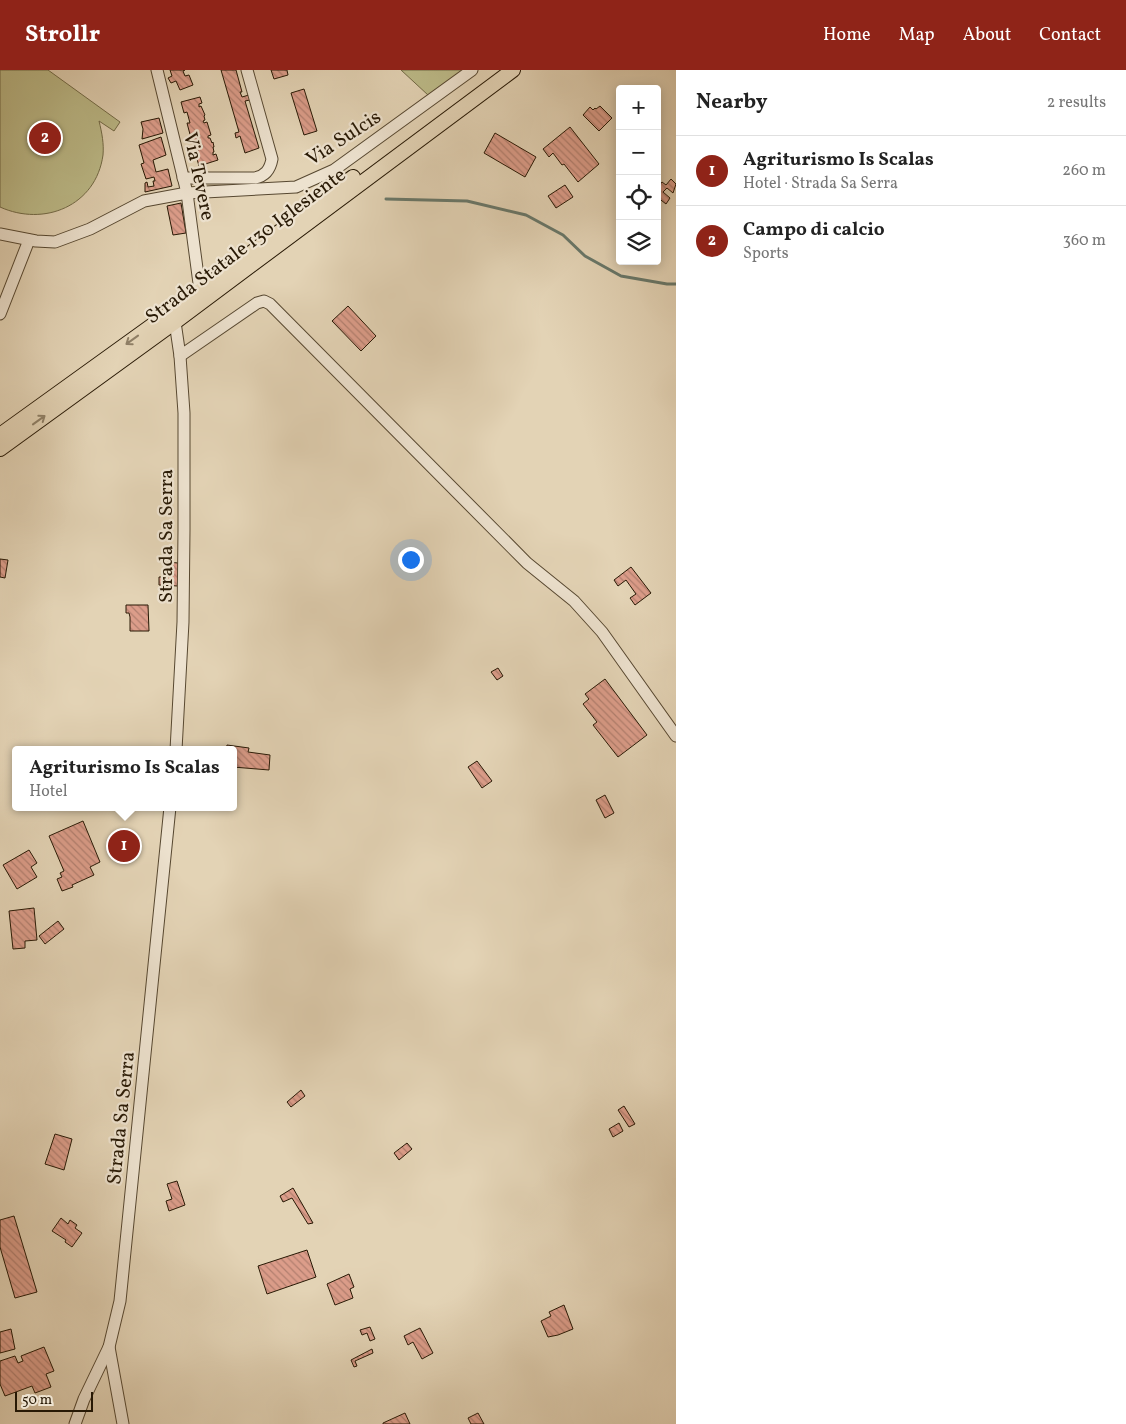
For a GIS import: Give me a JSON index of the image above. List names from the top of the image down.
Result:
{
  "streets": {
    "main road": ["Strada Statale 130 Iglesiente"],
    "street": ["Via Sulcis", "Via Tevere", "Strada Sa Serra"]
  },
  "crossings": [
    ["Via Sulcis", "Via Tevere"],
    ["Via Tevere", "Strada Statale 130 Iglesiente"],
    ["Strada Statale 130 Iglesiente", "Strada Sa Serra"]
  ],
  "scale_bar": "50 m",
  "page": {
    "header": "Strollr",
    "nav": [
      "Home",
      "Map",
      "About",
      "Contact"
    ],
    "heading": ["Nearby", "2 results"],
    "map_buttons": ["+", "−"],
    "pins": ["2", "1"],
    "list": [
      {
        "mark": "1",
        "name": "Agriturismo Is Scalas",
        "note": "Hotel · Strada Sa Serra",
        "value": "260 m"
      },
      {
        "mark": "2",
        "name": "Campo di calcio",
        "note": "Sports",
        "value": "360 m"
      }
    ],
    "popup": ["Agriturismo Is Scalas", "Hotel"],
    "scale": "50 m"
  }
}
